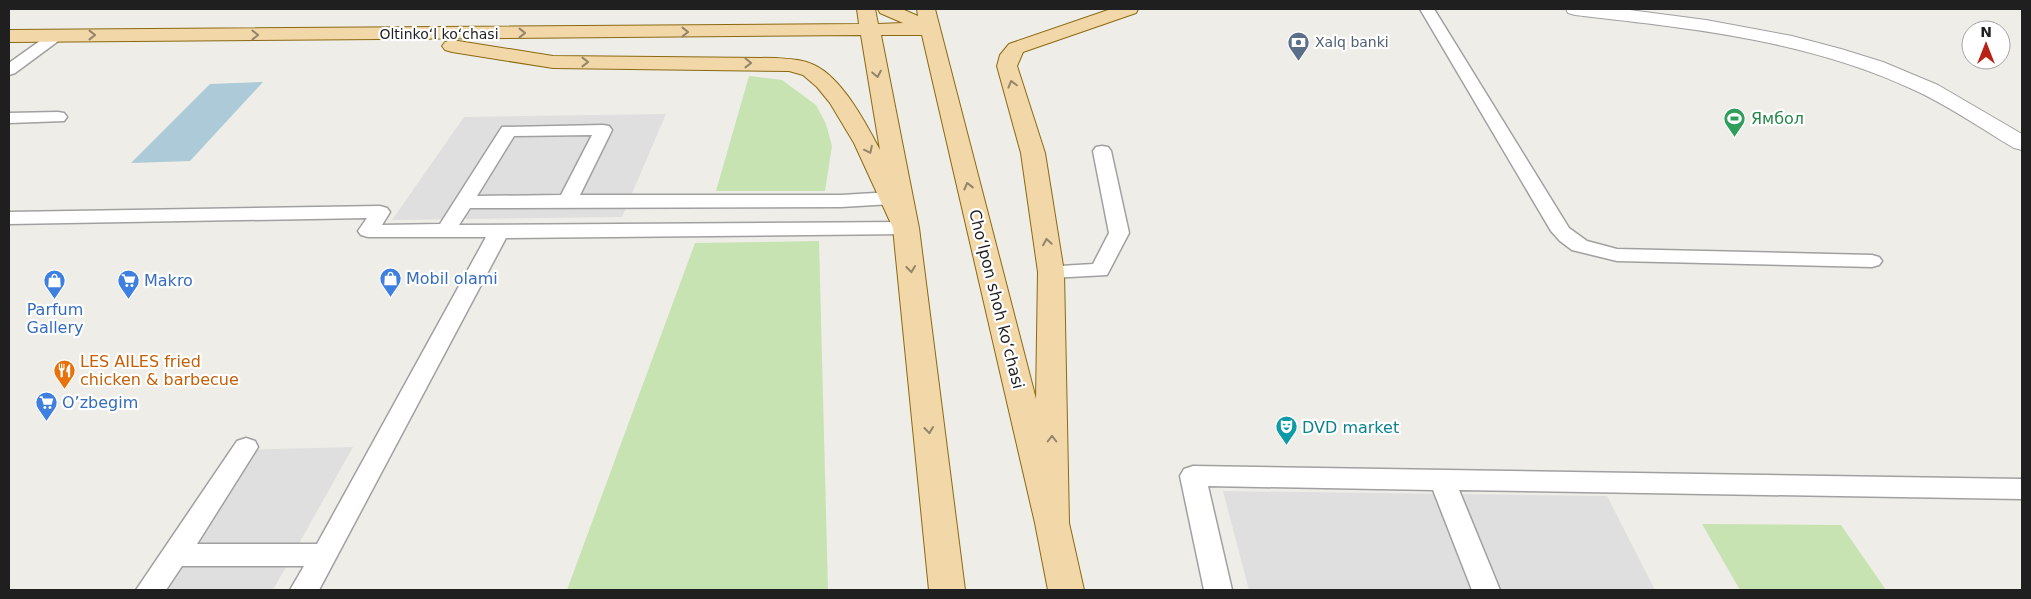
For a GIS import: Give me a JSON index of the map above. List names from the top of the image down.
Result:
{
  "streets": {
    "main road": ["Oltinkoʻl koʻchasi", "Choʻlpon shoh koʻchasi"]
  },
  "crossings": [
    ["Oltinkoʻl koʻchasi", "Choʻlpon shoh koʻchasi"]
  ],
  "one_way": ["Oltinkoʻl koʻchasi"],
  "places": {
    "bank": ["Xalq banki"],
    "sports": ["Ямбол"],
    "shop": ["Mobil olami", "Parfum Gallery"],
    "supermarket": ["Makro", "O’zbegim"],
    "restaurant": ["LES AILES fried chicken & barbecue"],
    "theatre": ["DVD market"]
  },
  "north": "top"
}
